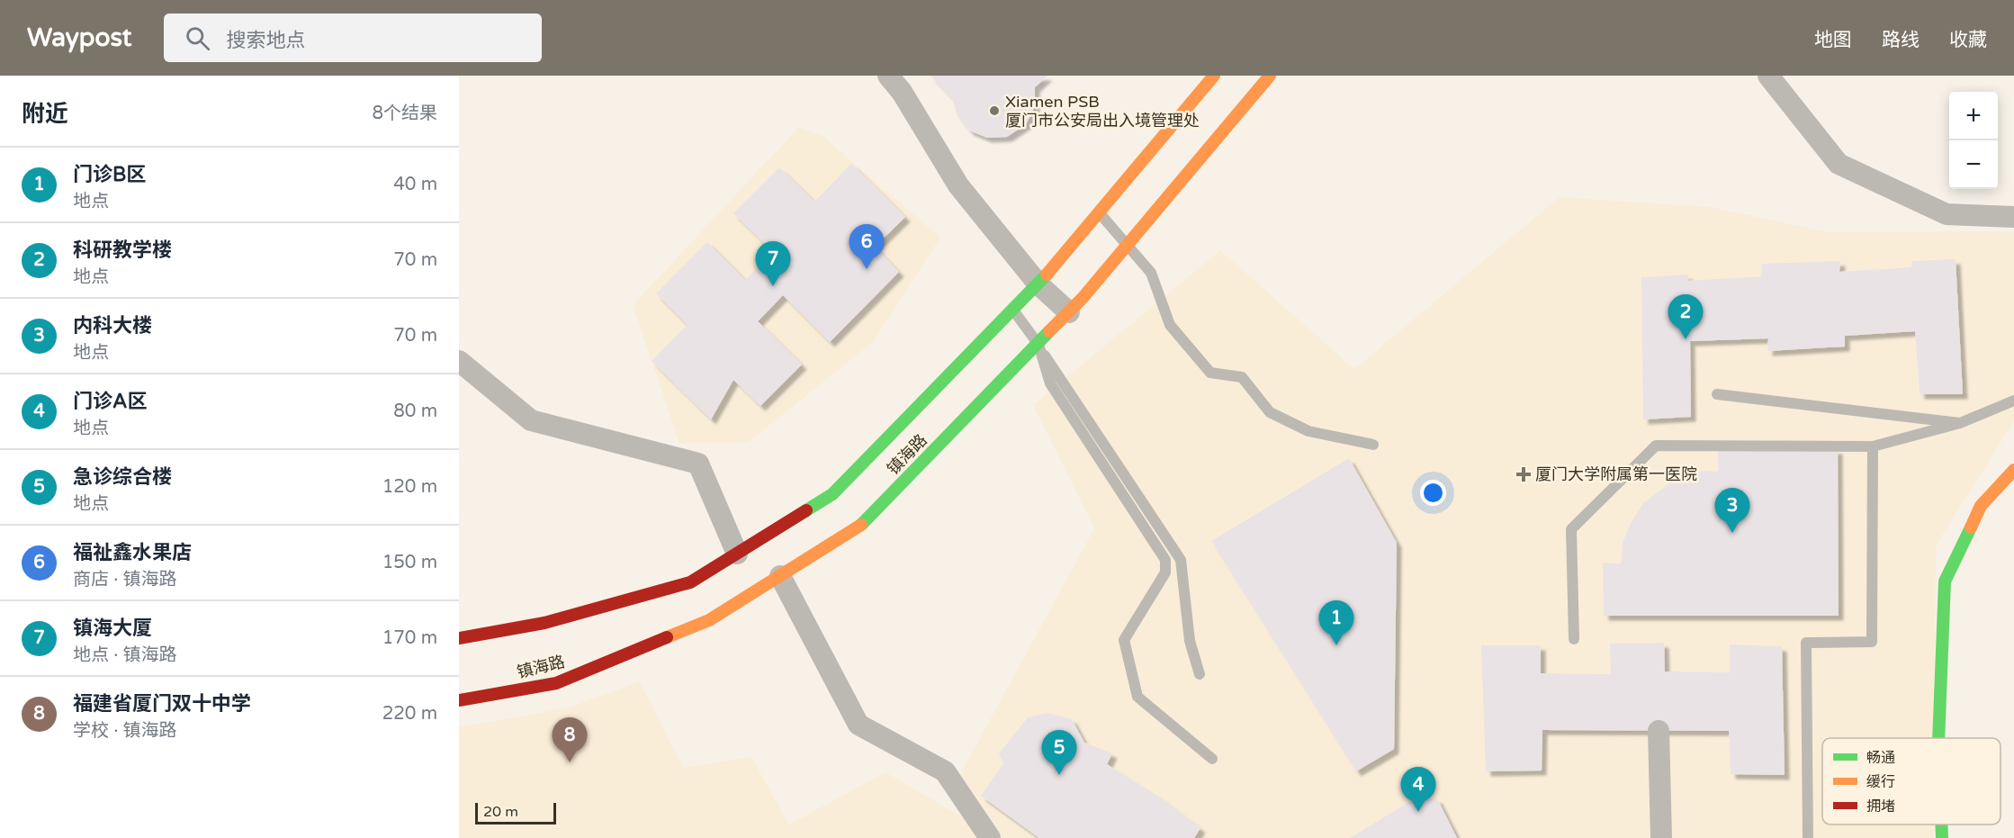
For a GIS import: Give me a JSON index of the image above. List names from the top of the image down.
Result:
{
  "streets": {
    "main road": ["镇海路"]
  },
  "places": {
    "other": ["Xiamen PSB 厦门市公安局出入境管理处"],
    "health": ["厦门大学附属第一医院"]
  },
  "legend": ["畅通", "缓行", "拥堵"],
  "scale_bar": "20 m",
  "page": {
    "header": "Waypost",
    "search": "搜索地点",
    "nav": ["地图", "路线", "收藏"],
    "heading": ["附近", "8个结果"],
    "map_buttons": ["+", "−"],
    "list": [
      {
        "mark": "1",
        "name": "门诊B区",
        "note": "地点",
        "value": "40 m"
      },
      {
        "mark": "2",
        "name": "科研教学楼",
        "note": "地点",
        "value": "70 m"
      },
      {
        "mark": "3",
        "name": "内科大楼",
        "note": "地点",
        "value": "70 m"
      },
      {
        "mark": "4",
        "name": "门诊A区",
        "note": "地点",
        "value": "80 m"
      },
      {
        "mark": "5",
        "name": "急诊综合楼",
        "note": "地点",
        "value": "120 m"
      },
      {
        "mark": "6",
        "name": "福祉鑫水果店",
        "note": "商店 · 镇海路",
        "value": "150 m"
      },
      {
        "mark": "7",
        "name": "镇海大厦",
        "note": "地点 · 镇海路",
        "value": "170 m"
      },
      {
        "mark": "8",
        "name": "福建省厦门双十中学",
        "note": "学校 · 镇海路",
        "value": "220 m"
      }
    ],
    "pins": [
      "6",
      "7",
      "2",
      "3",
      "1",
      "8",
      "5",
      "4"
    ],
    "scale": "20 m"
  }
}
